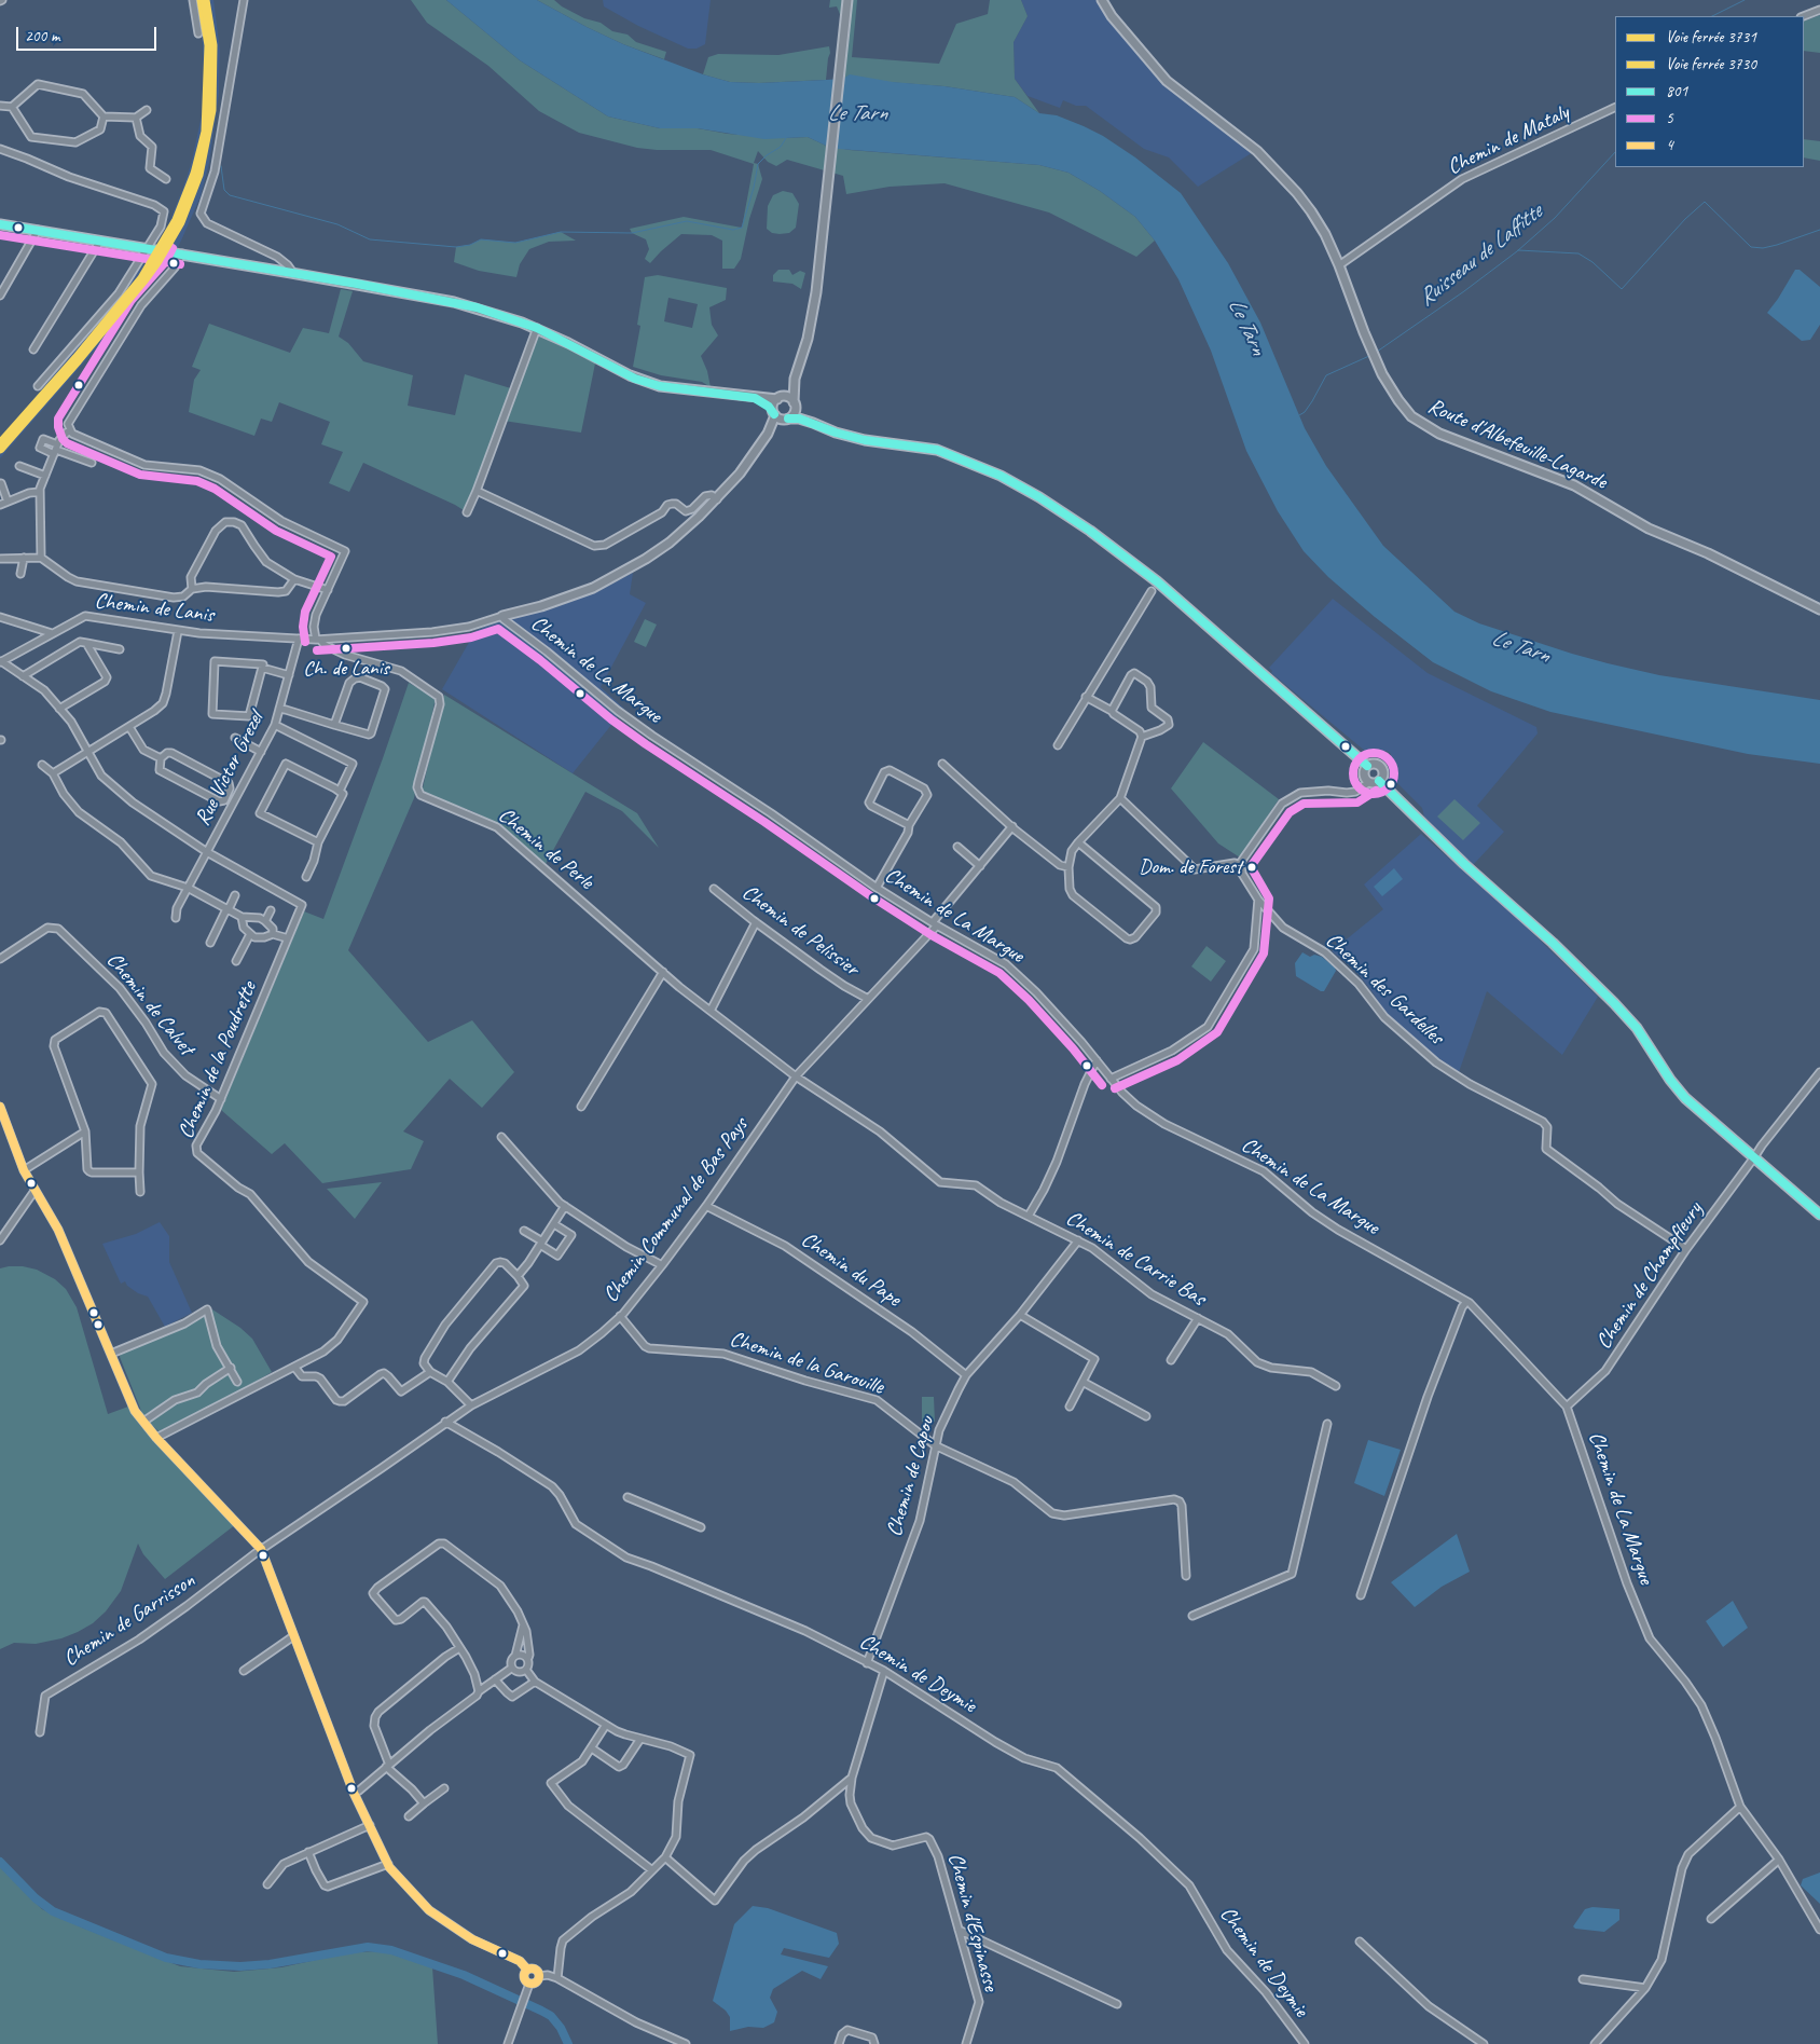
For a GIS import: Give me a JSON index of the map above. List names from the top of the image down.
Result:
{
  "streets": {
    "main road": ["Route d'Albefeuille-Lagarde"],
    "street": [
      "Chemin de Mataly",
      "Chemin de Lanis",
      "Chemin de La Margue",
      "Rue Victor Grezel",
      "Chemin de Perle",
      "Chemin de Pelissier",
      "Chemin des Gardelles",
      "Chemin de Calvet",
      "Chemin de la Poudrette",
      "Chemin Communal de Bas Pays",
      "Chemin de Carrie Bas",
      "Chemin du Pape",
      "Chemin de Champfleury",
      "Chemin de la Garouille",
      "Chemin de Capou",
      "Chemin de Garrisson",
      "Chemin de Deymie",
      "Chemin d'Espinasse"
    ]
  },
  "crossings": [
    ["Chemin de Mataly", "Route d'Albefeuille-Lagarde"],
    ["Chemin de Lanis", "Chemin de La Margue"],
    ["Chemin de Lanis", "Rue Victor Grezel"],
    ["Chemin de Lanis", "Chemin de Perle"],
    ["Chemin de Lanis", "Chemin de la Poudrette"],
    ["Chemin de La Margue", "Chemin de Perle"],
    ["Chemin de La Margue", "Chemin Communal de Bas Pays"],
    ["Chemin de La Margue", "Chemin de Champfleury"],
    ["Rue Victor Grezel", "Chemin de la Poudrette"],
    ["Chemin de Perle", "Chemin Communal de Bas Pays"],
    ["Chemin de Perle", "Chemin de Carrie Bas"],
    ["Chemin de Pelissier", "Chemin Communal de Bas Pays"],
    ["Chemin des Gardelles", "Chemin de Champfleury"],
    ["Chemin de Calvet", "Chemin de la Poudrette"],
    ["Chemin Communal de Bas Pays", "Chemin de Carrie Bas"],
    ["Chemin Communal de Bas Pays", "Chemin du Pape"],
    ["Chemin Communal de Bas Pays", "Chemin de la Garouille"],
    ["Chemin Communal de Bas Pays", "Chemin de Garrisson"],
    ["Chemin Communal de Bas Pays", "Chemin de Deymie"],
    ["Chemin de Carrie Bas", "Chemin de Capou"],
    ["Chemin du Pape", "Chemin de Capou"],
    ["Chemin de la Garouille", "Chemin de Capou"],
    ["Chemin de Capou", "Chemin de Deymie"]
  ],
  "water": ["Le Tarn", "Ruisseau de Laffitte"],
  "places": ["Ch. de Lanis", "Dom. de Forest"],
  "lines": [
    "rail line 3731",
    "rail line 3730",
    "transit line 801",
    "transit line 5",
    "transit line 4"
  ],
  "legend": [
    "Voie ferrée 3731",
    "Voie ferrée 3730",
    "801",
    "5",
    "4"
  ],
  "scale_bar": "200 m"
}
